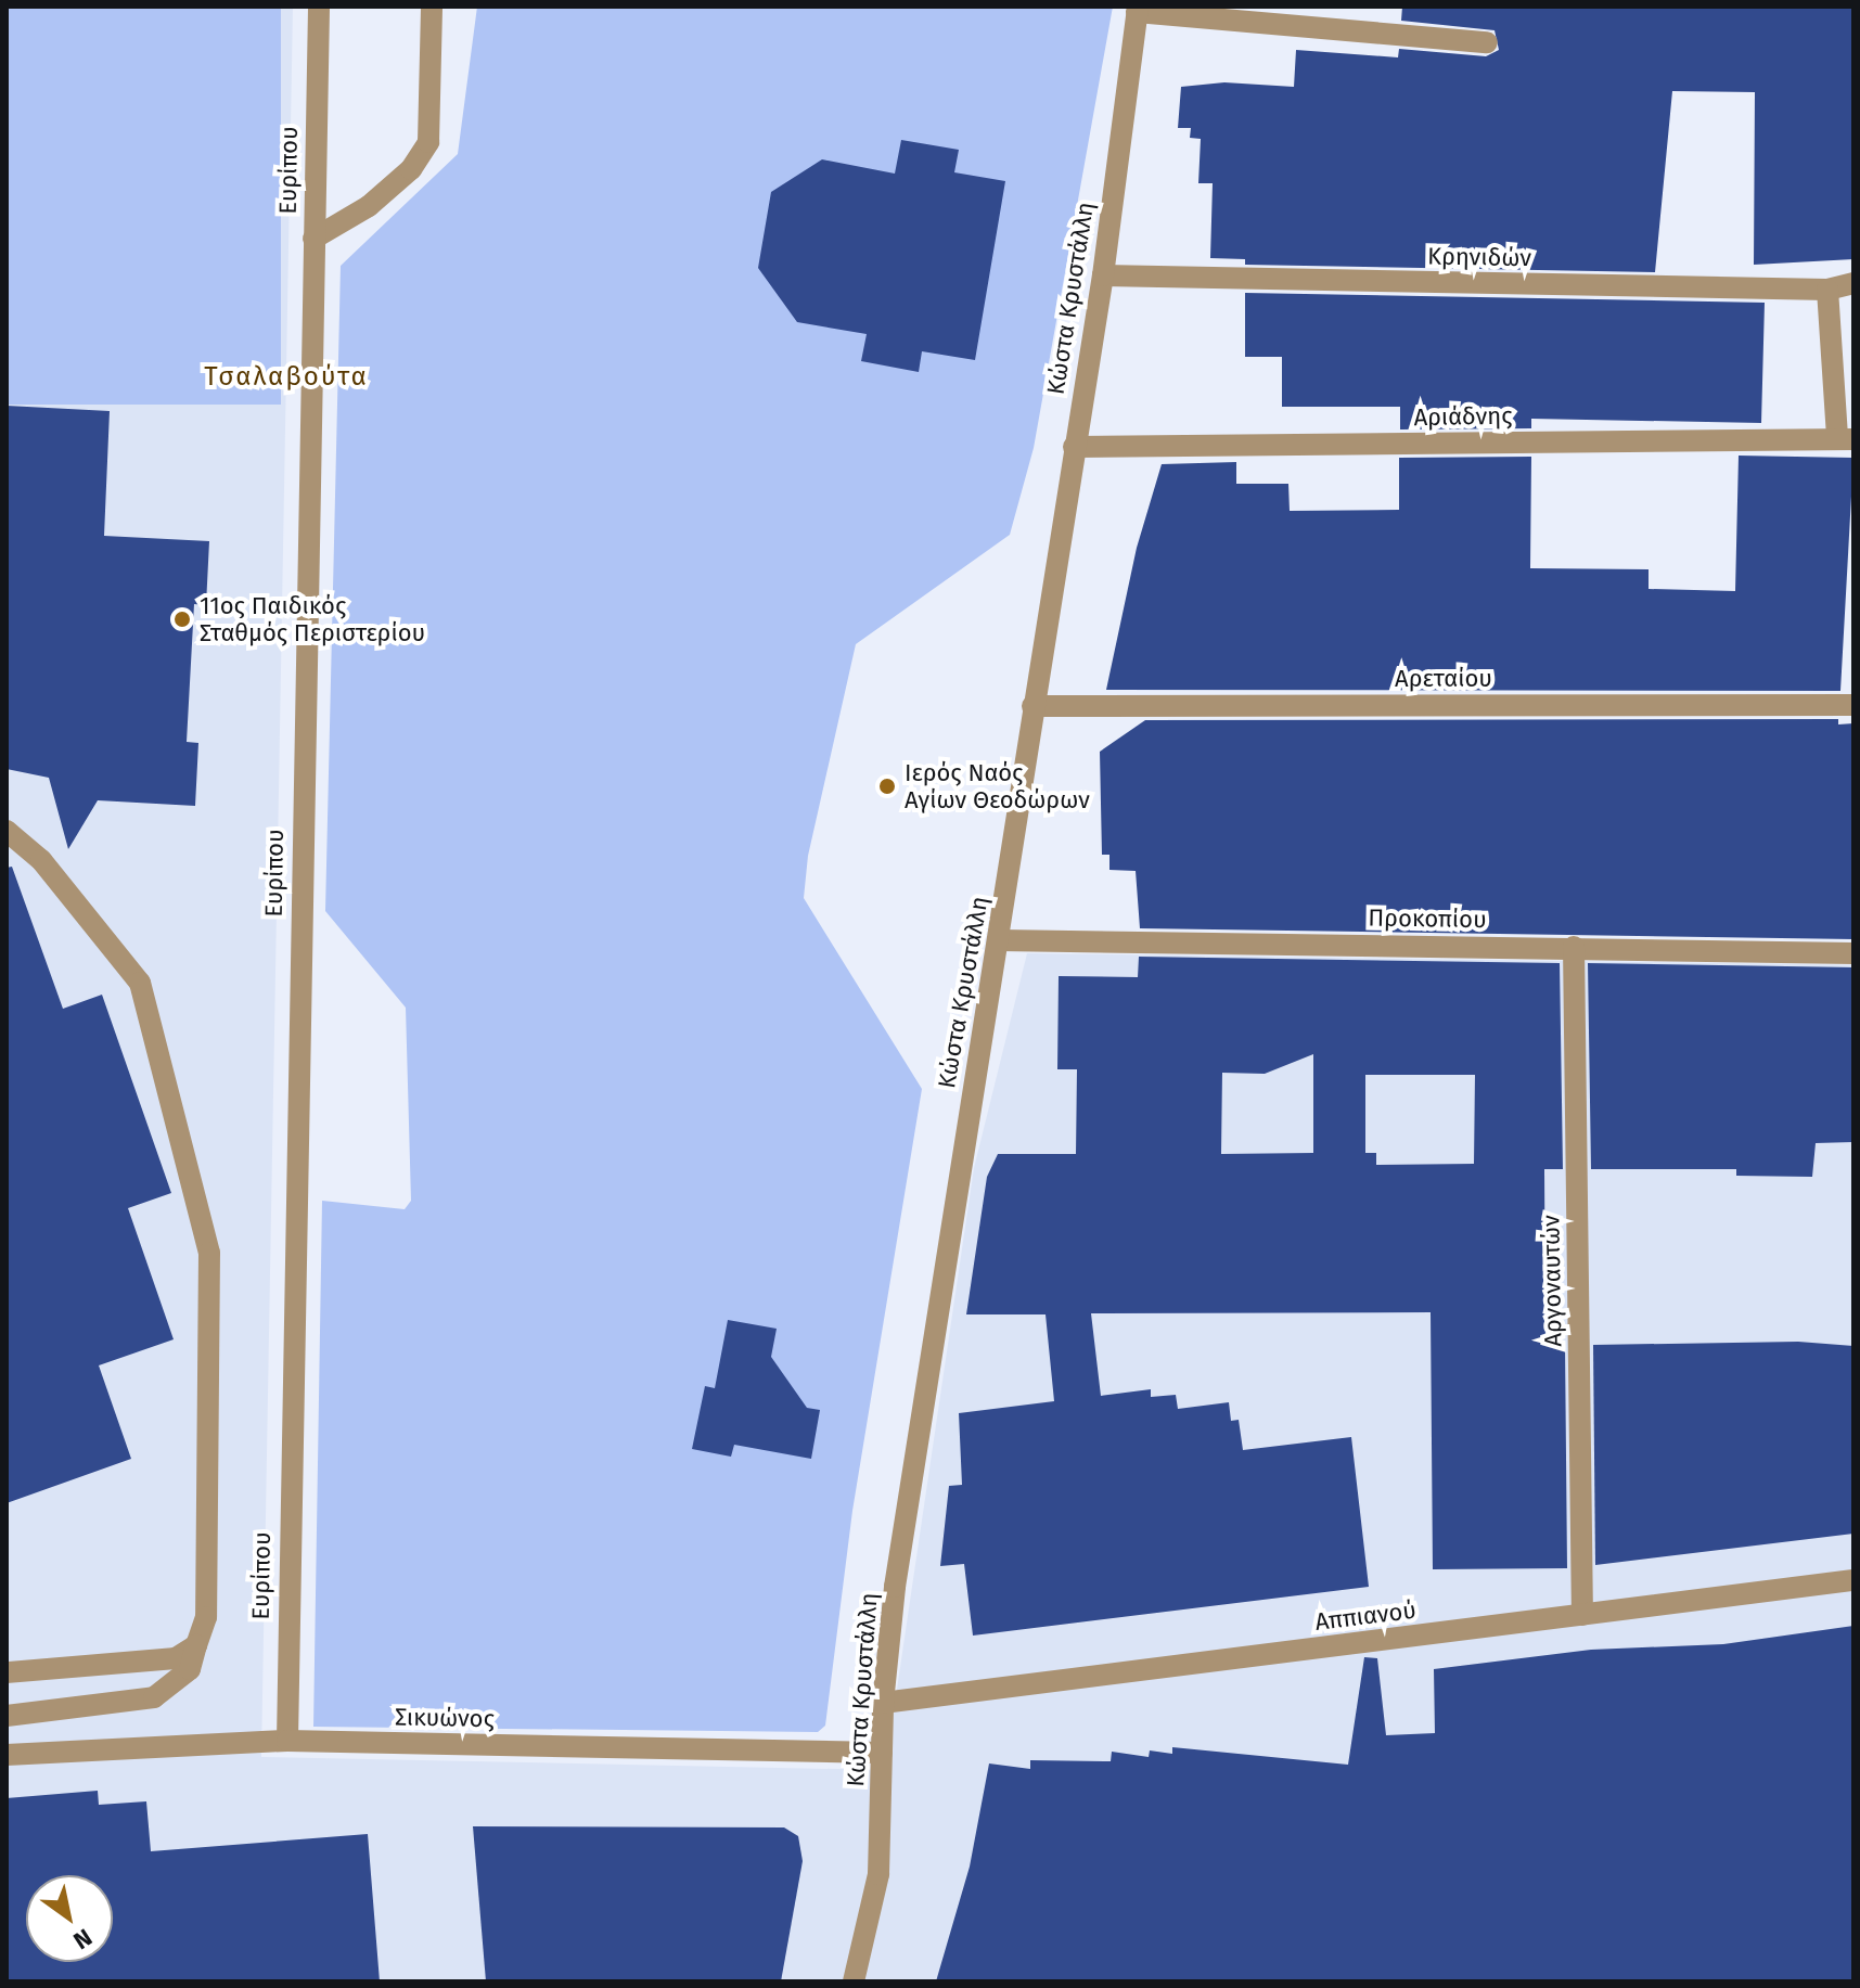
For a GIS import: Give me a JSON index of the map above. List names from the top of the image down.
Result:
{
  "streets": {
    "street": [
      "Ευρίπου",
      "Κρηνιδών",
      "Κώστα Κρυστάλλη",
      "Αριάδνης",
      "Αρεταίου",
      "Προκοπίου",
      "Αργοναυτών",
      "Αππιανού",
      "Σικυώνος"
    ]
  },
  "crossings": [
    ["Ευρίπου", "Σικυώνος"],
    ["Κρηνιδών", "Κώστα Κρυστάλλη"],
    ["Κώστα Κρυστάλλη", "Αριάδνης"],
    ["Κώστα Κρυστάλλη", "Αρεταίου"],
    ["Κώστα Κρυστάλλη", "Προκοπίου"],
    ["Κώστα Κρυστάλλη", "Αππιανού"],
    ["Κώστα Κρυστάλλη", "Σικυώνος"],
    ["Προκοπίου", "Αργοναυτών"],
    ["Αργοναυτών", "Αππιανού"]
  ],
  "districts": ["Τσαλαβούτα"],
  "places": ["11ος Παιδικός Σταθμός Περιστερίου", "Ιερός Ναός Αγίων Θεοδώρων"],
  "north": "bottom right"
}
